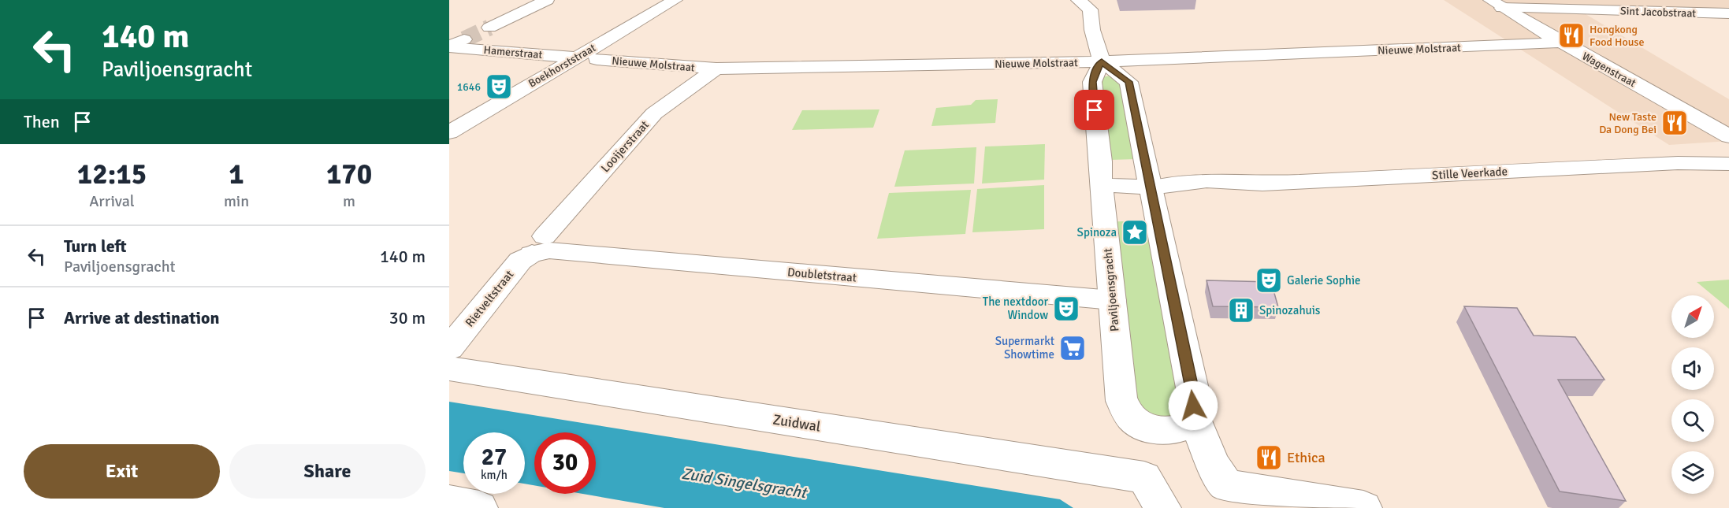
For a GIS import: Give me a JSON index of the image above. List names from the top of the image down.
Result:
{
  "streets": {
    "street": [
      "Sint Jacobstraat",
      "Nieuwe Molstraat",
      "Hamerstraat",
      "Boekhorststraat",
      "Wagenstraat",
      "Looijerstraat",
      "Stille Veerkade",
      "Doubletstraat",
      "Paviljoensgracht",
      "Rietveltstraat",
      "Zuidwal"
    ]
  },
  "crossings": [
    ["Sint Jacobstraat", "Wagenstraat"],
    ["Nieuwe Molstraat", "Wagenstraat"],
    ["Nieuwe Molstraat", "Looijerstraat"],
    ["Nieuwe Molstraat", "Paviljoensgracht"],
    ["Hamerstraat", "Boekhorststraat"],
    ["Looijerstraat", "Doubletstraat"],
    ["Looijerstraat", "Rietveltstraat"],
    ["Stille Veerkade", "Paviljoensgracht"],
    ["Doubletstraat", "Paviljoensgracht"],
    ["Doubletstraat", "Rietveltstraat"]
  ],
  "water": ["Zuid Singelsgracht"],
  "places": {
    "restaurant": ["Hongkong Food House", "New Taste Da Dong Bei", "Ethica"],
    "theatre": ["1646", "Galerie Sophie", "The nextdoor Window"],
    "place": ["Spinoza"],
    "building": ["Spinozahuis"],
    "supermarket": ["Supermarkt Showtime"]
  },
  "north": "top right",
  "page": {
    "turn": ["140 m", "Paviljoensgracht"],
    "then": "Then",
    "eta": [
      "12:15",
      "Arrival",
      "1",
      "min",
      "170",
      "m"
    ],
    "list": [
      {
        "name": "Turn left",
        "note": "Paviljoensgracht",
        "value": "140 m"
      },
      {
        "name": "Arrive at destination",
        "value": "30 m"
      }
    ],
    "speed": "27 km/h",
    "limit": "30",
    "buttons": ["Exit", "Share"]
  }
}
